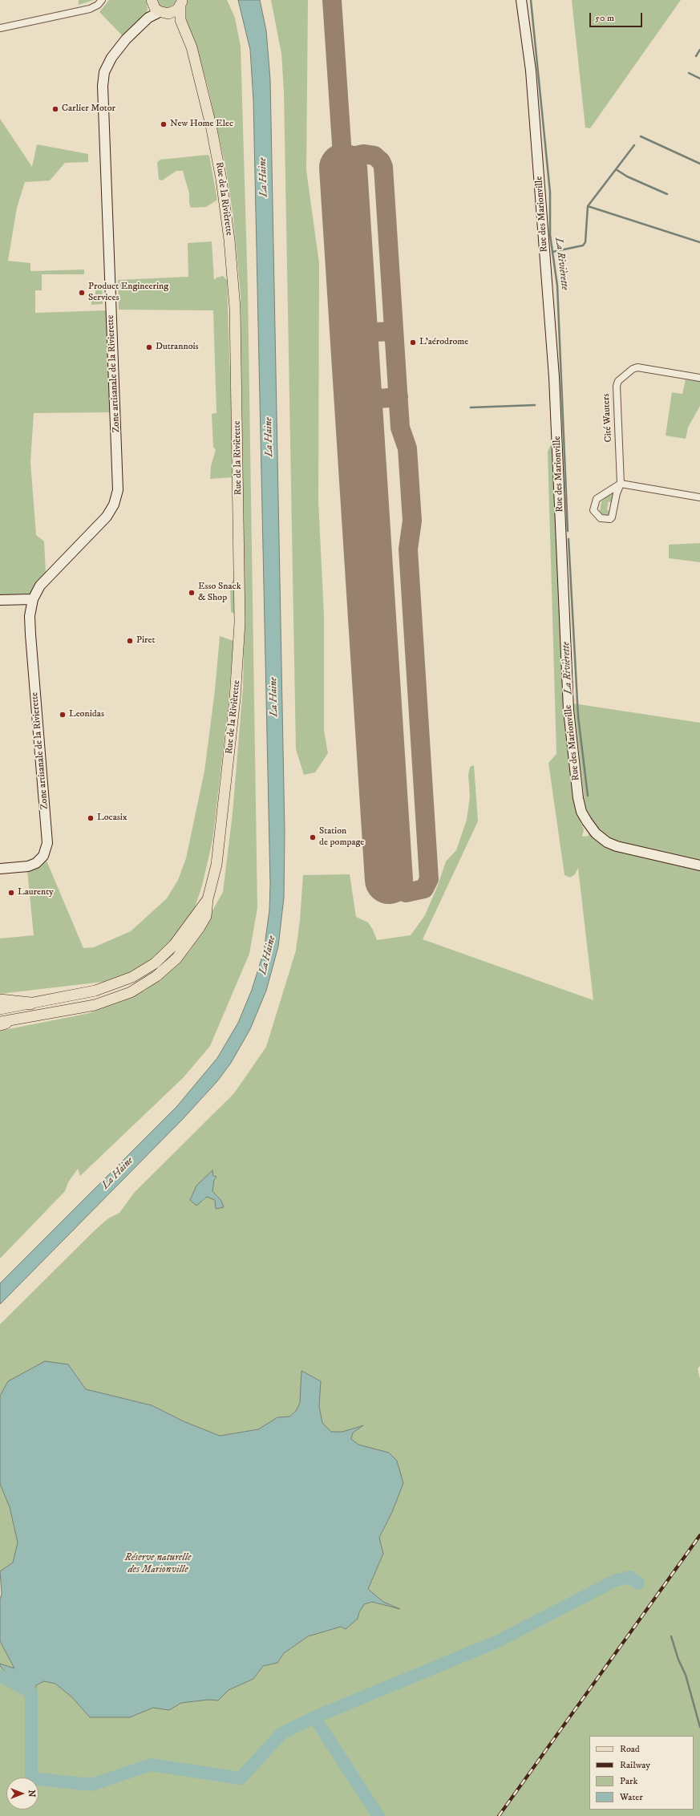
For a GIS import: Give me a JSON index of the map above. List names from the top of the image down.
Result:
{
  "streets": {
    "main road": ["Rue de la Rivièrette"],
    "street": ["Rue des Marionville", "Zone artisanale de la Rivierette", "Cité Wauters"]
  },
  "water": ["La Haine", "La Rivièrette", "Réserve naturelle des Marionville"],
  "places": [
    "Carlier Motor",
    "New Home Elec",
    "Product Engineering Services",
    "L'aérodrome",
    "Dutrannois",
    "Esso Snack & Shop",
    "Piret",
    "Leonidas",
    "Locasix",
    "Station de pompage",
    "Laurenty"
  ],
  "legend": [
    "Road",
    "Railway",
    "Park",
    "Water"
  ],
  "scale_bar": "50 m",
  "north": "right"
}
